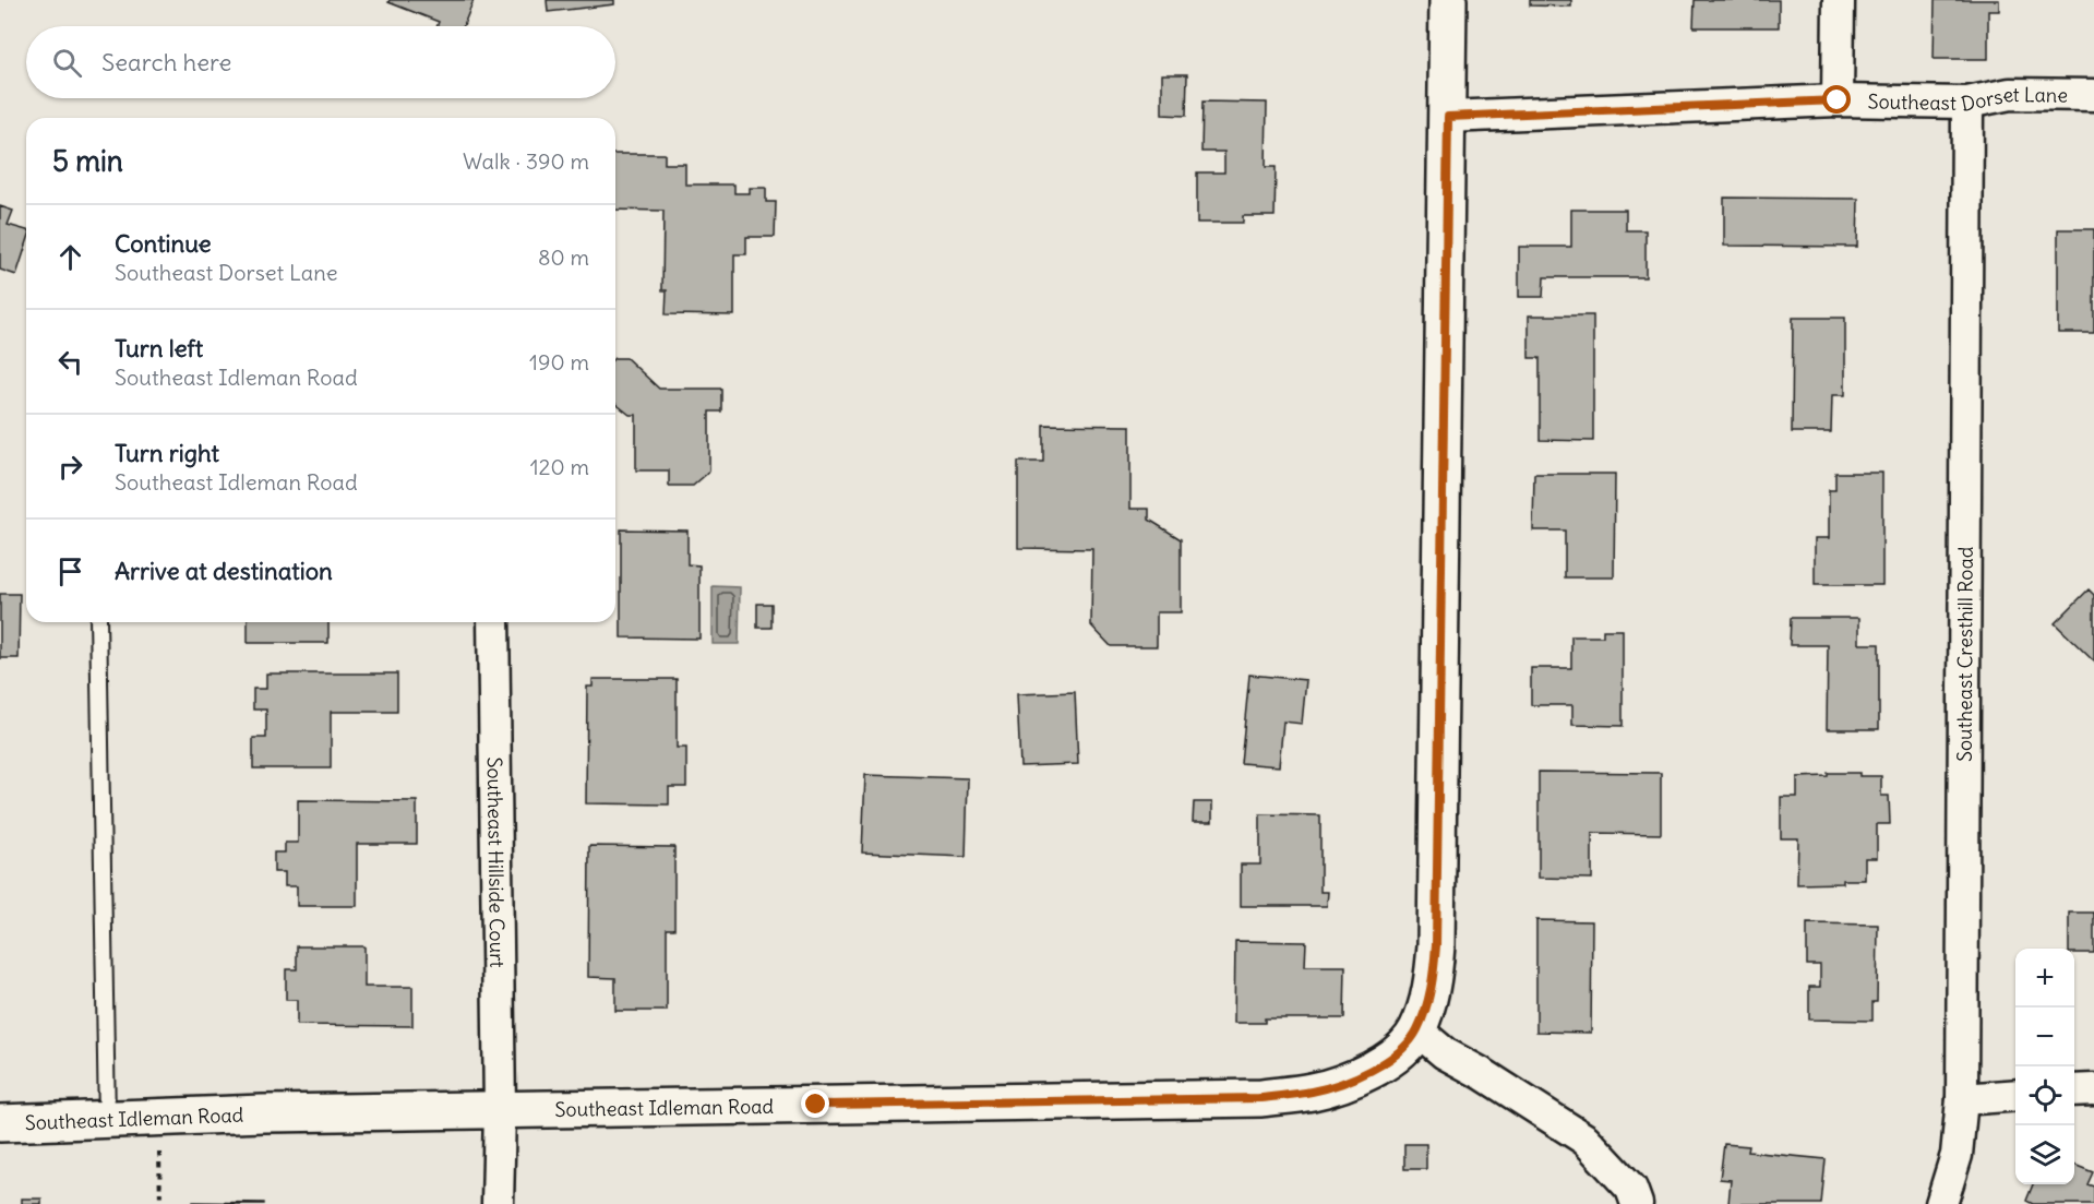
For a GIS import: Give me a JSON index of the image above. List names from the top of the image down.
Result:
{
  "streets": {
    "main road": ["Southeast Idleman Road"],
    "street": ["Southeast Dorset Lane", "Southeast Cresthill Road", "Southeast Hillside Court"]
  },
  "crossings": [
    ["Southeast Dorset Lane", "Southeast Cresthill Road"],
    ["Southeast Dorset Lane", "Southeast Idleman Road"],
    ["Southeast Hillside Court", "Southeast Idleman Road"]
  ],
  "page": {
    "search": "Search here",
    "heading": ["5 min", "Walk · 390 m"],
    "list": [
      ["Continue", "Southeast Dorset Lane", "80 m"],
      ["Turn left", "Southeast Idleman Road", "190 m"],
      ["Turn right", "Southeast Idleman Road", "120 m"],
      "Arrive at destination"
    ],
    "map_buttons": ["+", "−"]
  }
}
